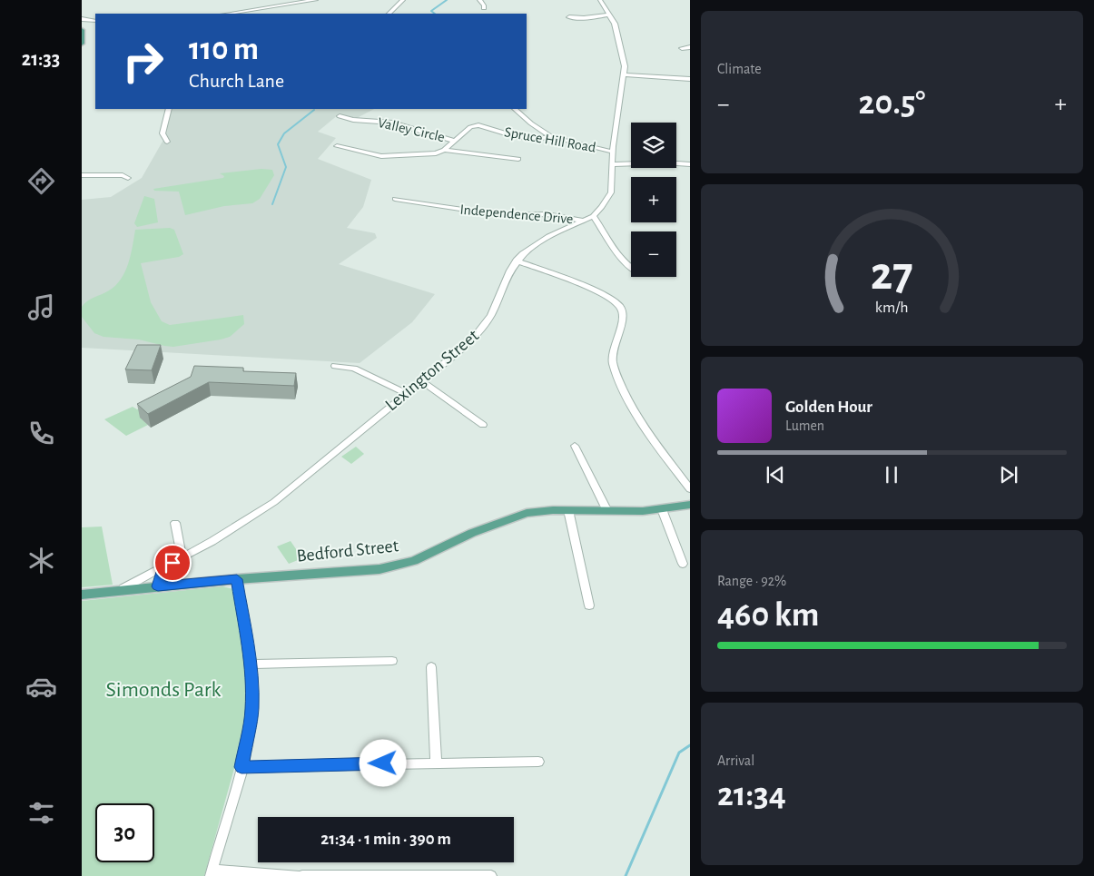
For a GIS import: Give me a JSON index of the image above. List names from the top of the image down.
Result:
{
  "streets": {
    "main road": ["Bedford Street"],
    "street": [
      "Valley Circle",
      "Spruce Hill Road",
      "Independence Drive",
      "Lexington Street"
    ]
  },
  "crossings": [
    ["Valley Circle", "Spruce Hill Road"],
    ["Spruce Hill Road", "Lexington Street"],
    ["Independence Drive", "Lexington Street"],
    ["Lexington Street", "Bedford Street"]
  ],
  "parks": ["Simonds Park"],
  "page": {
    "tabs": "21:33",
    "tile": [
      "Climate",
      ["Range · 92%", "460 km"],
      ["Arrival", "21:34"]
    ],
    "turn": ["110 m", "Church Lane"],
    "heat": ["−", "20.5°", "+"],
    "map_buttons": ["+", "−"],
    "song": ["Golden Hour", "Lumen"],
    "limit": "30",
    "trip": "21:34 · 1 min · 390 m",
    "gauge": ["27", "km/h"]
  }
}
